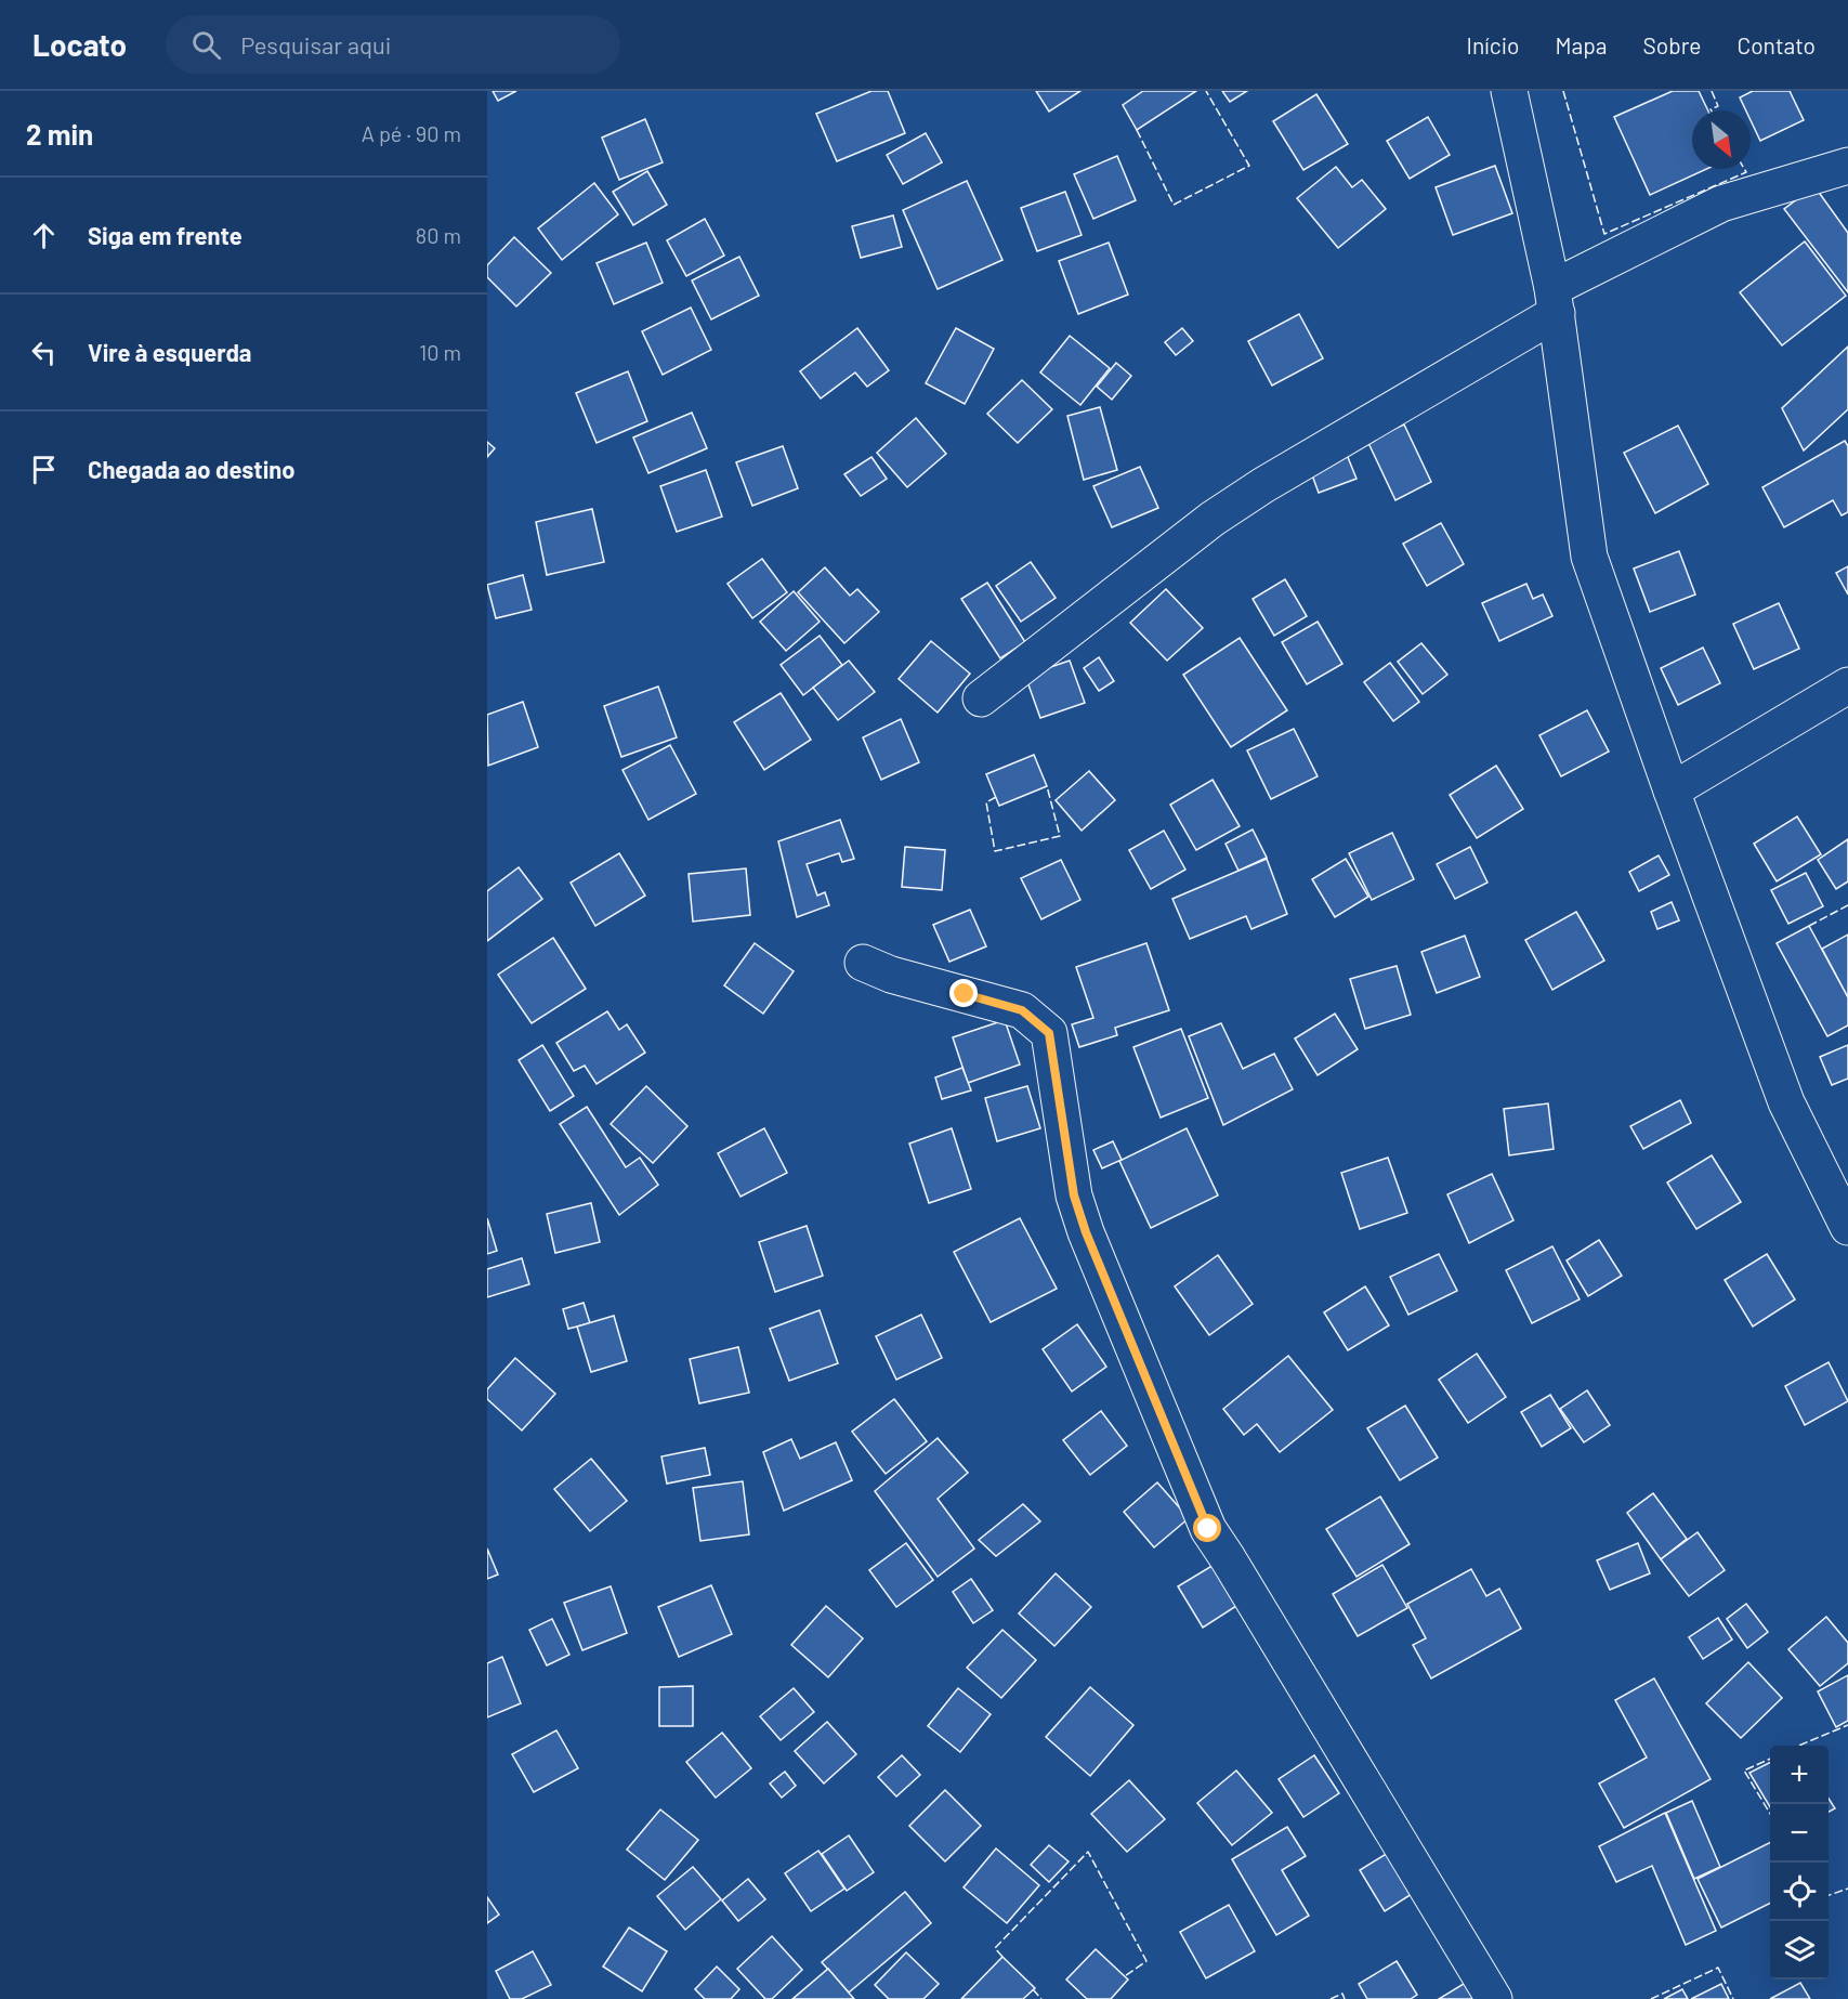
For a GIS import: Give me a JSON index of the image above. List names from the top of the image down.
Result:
{
  "north": "bottom right",
  "page": {
    "header": "Locato",
    "search": "Pesquisar aqui",
    "nav": [
      "Início",
      "Mapa",
      "Sobre",
      "Contato"
    ],
    "heading": ["2 min", "A pé · 90 m"],
    "list": [
      ["Siga em frente", "80 m"],
      ["Vire à esquerda", "10 m"],
      "Chegada ao destino"
    ],
    "map_buttons": ["+", "−"]
  }
}
